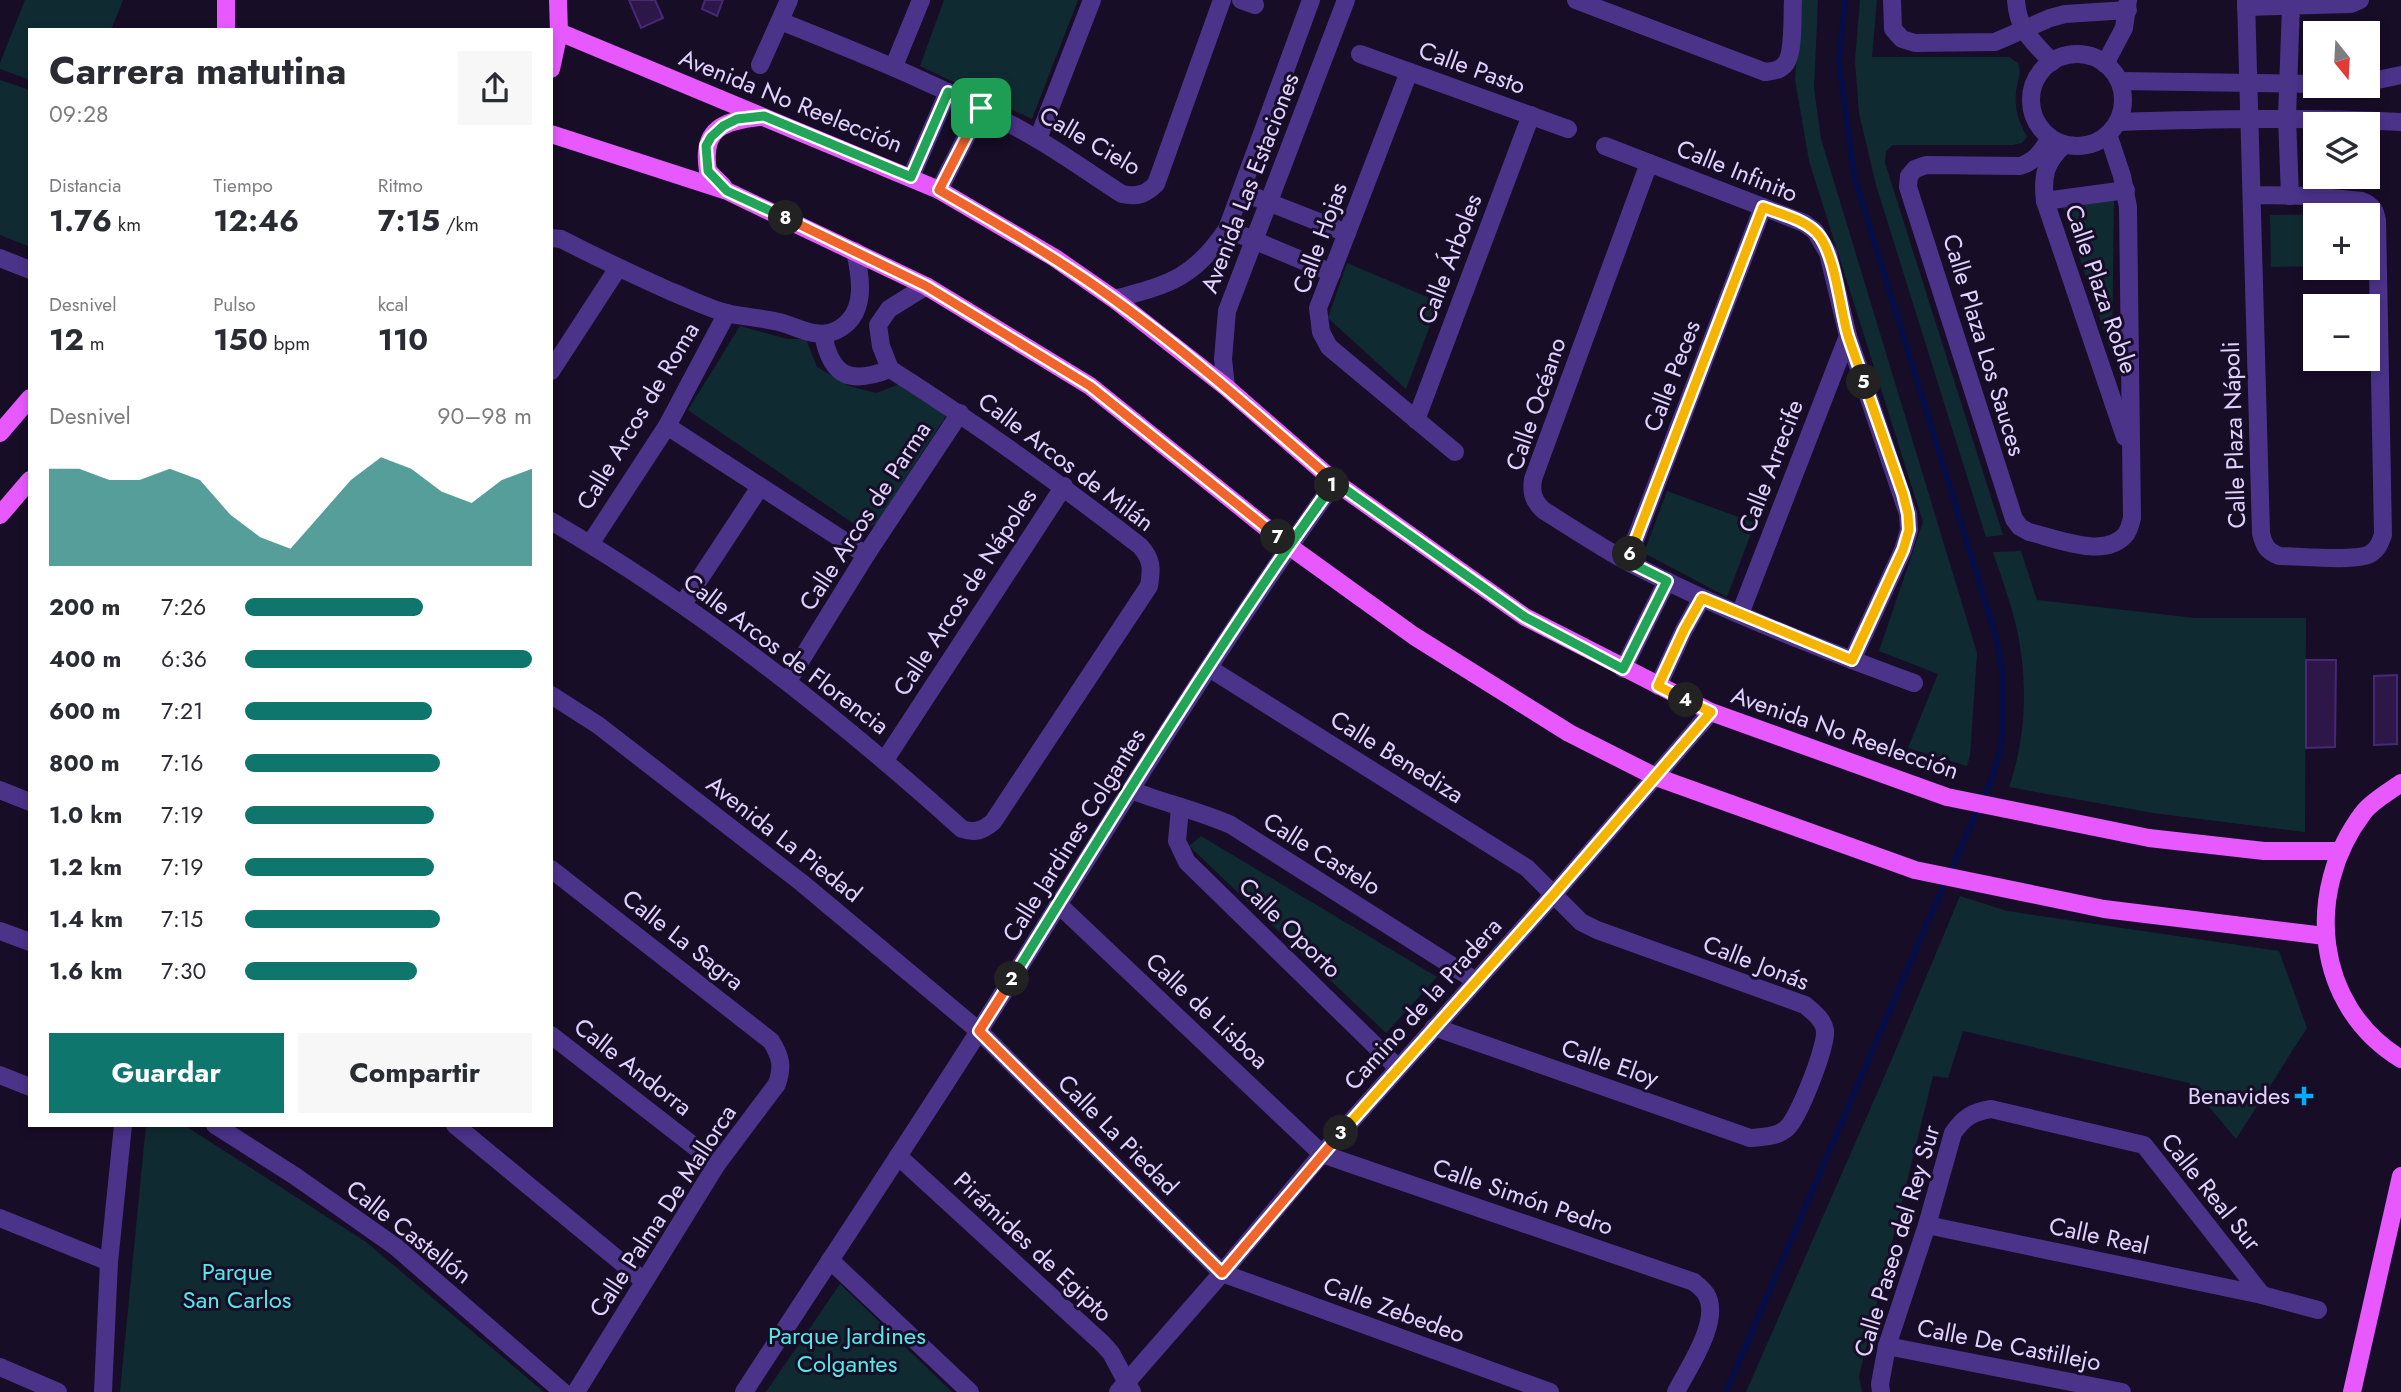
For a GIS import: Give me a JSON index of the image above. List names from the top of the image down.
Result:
{
  "streets": {
    "main road": ["Avenida No Reelección"],
    "street": [
      "Calle Pasto",
      "Calle Cielo",
      "Calle Infinito",
      "Avenida Las Estaciones",
      "Calle Hojas",
      "Calle Árboles",
      "Calle Plaza Roble",
      "Calle Plaza Los Sauces",
      "Calle Peces",
      "Calle Océano",
      "Calle Arcos de Roma",
      "Calle Plaza Nápoli",
      "Calle Arcos de Milán",
      "Calle Arrecife",
      "Calle Arcos de Parma",
      "Calle Arcos de Nápoles",
      "Calle Arcos de Florencia",
      "Calle Benediza",
      "Calle Jardines Colgantes",
      "Avenida La Piedad",
      "Calle Castelo",
      "Calle Oporto",
      "Calle La Sagra",
      "Calle Jonás",
      "Camino de la Pradera",
      "Calle de Lisboa",
      "Calle Eloy",
      "Calle Andorra",
      "Calle La Piedad",
      "Calle Real Sur",
      "Calle Simón Pedro",
      "Calle Palma De Mallorca",
      "Calle Castellón",
      "Calle Real",
      "Calle Paseo del Rey Sur",
      "Pirámides de Egipto",
      "Calle Zebedeo",
      "Calle De Castillejo"
    ]
  },
  "crossings": [
    ["Calle Pasto", "Calle Hojas"],
    ["Calle Pasto", "Calle Árboles"],
    ["Avenida No Reelección", "Avenida Las Estaciones"],
    ["Avenida No Reelección", "Calle Jardines Colgantes"],
    ["Avenida No Reelección", "Camino de la Pradera"],
    ["Calle Infinito", "Calle Peces"],
    ["Calle Infinito", "Calle Océano"],
    ["Calle Infinito", "Calle Arrecife"],
    ["Calle Hojas", "Calle Árboles"],
    ["Calle Plaza Roble", "Calle Plaza Los Sauces"],
    ["Calle Peces", "Calle Océano"],
    ["Calle Océano", "Calle Arrecife"],
    ["Calle Arcos de Roma", "Calle Arcos de Florencia"],
    ["Calle Arcos de Milán", "Calle Arcos de Parma"],
    ["Calle Arcos de Milán", "Calle Arcos de Nápoles"],
    ["Calle Arcos de Milán", "Calle Arcos de Florencia"],
    ["Calle Arcos de Parma", "Calle Arcos de Florencia"],
    ["Calle Arcos de Nápoles", "Calle Arcos de Florencia"],
    ["Calle Benediza", "Calle Jardines Colgantes"],
    ["Calle Benediza", "Calle Jonás"],
    ["Calle Benediza", "Camino de la Pradera"],
    ["Calle Jardines Colgantes", "Avenida La Piedad"],
    ["Calle Jardines Colgantes", "Calle Castelo"],
    ["Calle Jardines Colgantes", "Calle de Lisboa"],
    ["Calle Jardines Colgantes", "Calle La Piedad"],
    ["Calle Jardines Colgantes", "Pirámides de Egipto"],
    ["Avenida La Piedad", "Calle La Piedad"],
    ["Calle Castelo", "Calle Oporto"],
    ["Calle Castelo", "Camino de la Pradera"],
    ["Calle Oporto", "Camino de la Pradera"],
    ["Calle La Sagra", "Calle Palma De Mallorca"],
    ["Calle Jonás", "Camino de la Pradera"],
    ["Calle Jonás", "Calle Eloy"],
    ["Camino de la Pradera", "Calle de Lisboa"],
    ["Camino de la Pradera", "Calle Eloy"],
    ["Camino de la Pradera", "Calle La Piedad"],
    ["Camino de la Pradera", "Calle Simón Pedro"],
    ["Camino de la Pradera", "Pirámides de Egipto"],
    ["Camino de la Pradera", "Calle Zebedeo"],
    ["Calle de Lisboa", "Calle Simón Pedro"],
    ["Calle Andorra", "Calle Palma De Mallorca"],
    ["Calle La Piedad", "Calle Zebedeo"],
    ["Calle Real Sur", "Calle Real"],
    ["Calle Real Sur", "Calle Paseo del Rey Sur"],
    ["Calle Real", "Calle Paseo del Rey Sur"],
    ["Calle Paseo del Rey Sur", "Calle De Castillejo"]
  ],
  "parks": ["Parque San Carlos", "Parque Jardines Colgantes"],
  "places": {
    "health": ["Benavides"]
  },
  "north": "bottom",
  "page": {
    "map_buttons": ["+", "−"],
    "heading": ["Carrera matutina", "09:28"],
    "stats": [
      ["Distancia", "1.76 km"],
      ["Tiempo", "12:46"],
      ["Ritmo", "7:15 /km"],
      ["Desnivel", "12 m"],
      ["Pulso", "150 bpm"],
      ["kcal", "110"]
    ],
    "pins": [
      "8",
      "5",
      "1",
      "7",
      "6",
      "4",
      "2",
      "3"
    ],
    "chart": ["Desnivel", "90–98 m"],
    "list": [
      {
        "name": "200 m",
        "note": "7:26"
      },
      {
        "name": "400 m",
        "note": "6:36"
      },
      {
        "name": "600 m",
        "note": "7:21"
      },
      {
        "name": "800 m",
        "note": "7:16"
      },
      {
        "name": "1.0 km",
        "note": "7:19"
      },
      {
        "name": "1.2 km",
        "note": "7:19"
      },
      {
        "name": "1.4 km",
        "note": "7:15"
      },
      {
        "name": "1.6 km",
        "note": "7:30"
      }
    ],
    "buttons": ["Guardar", "Compartir"]
  }
}
